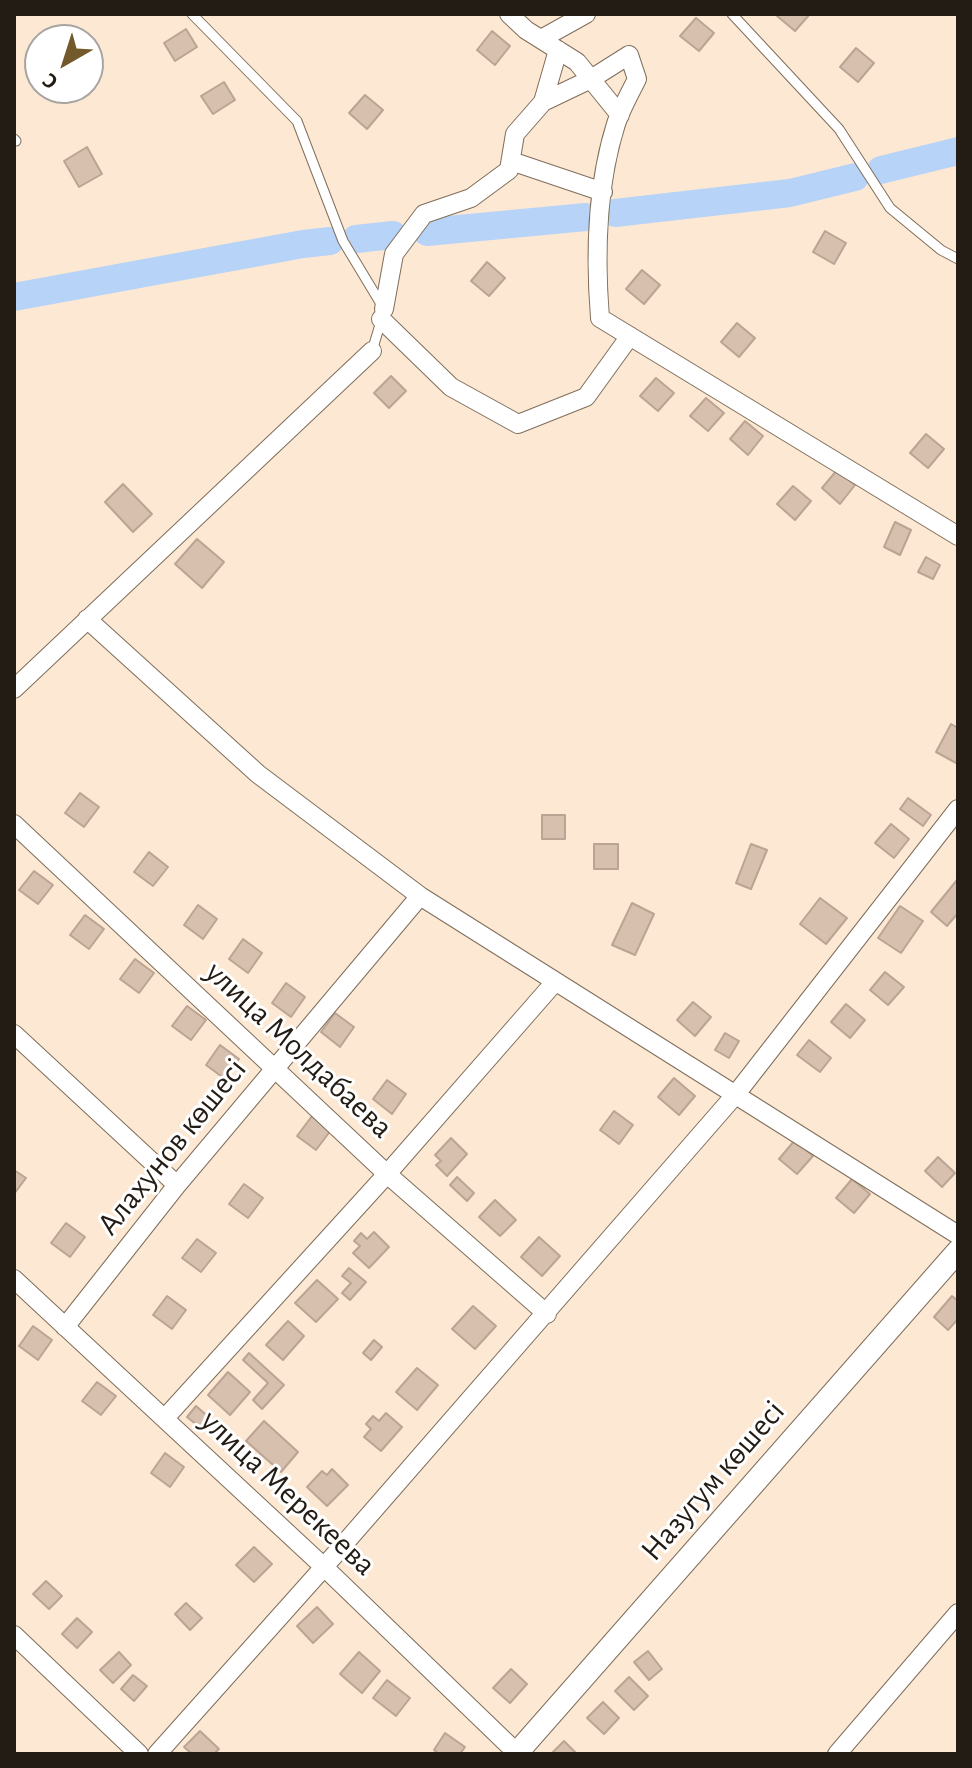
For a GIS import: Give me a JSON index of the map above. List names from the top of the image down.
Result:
{
  "streets": {
    "street": [
      "улица Молдабаева",
      "Алахунов көшесі",
      "Назугум көшесі",
      "улица Мерекеева"
    ]
  },
  "crossings": [
    ["улица Молдабаева", "Алахунов көшесі"],
    ["Алахунов көшесі", "улица Мерекеева"],
    ["Назугум көшесі", "улица Мерекеева"]
  ],
  "north": "bottom left"
}
